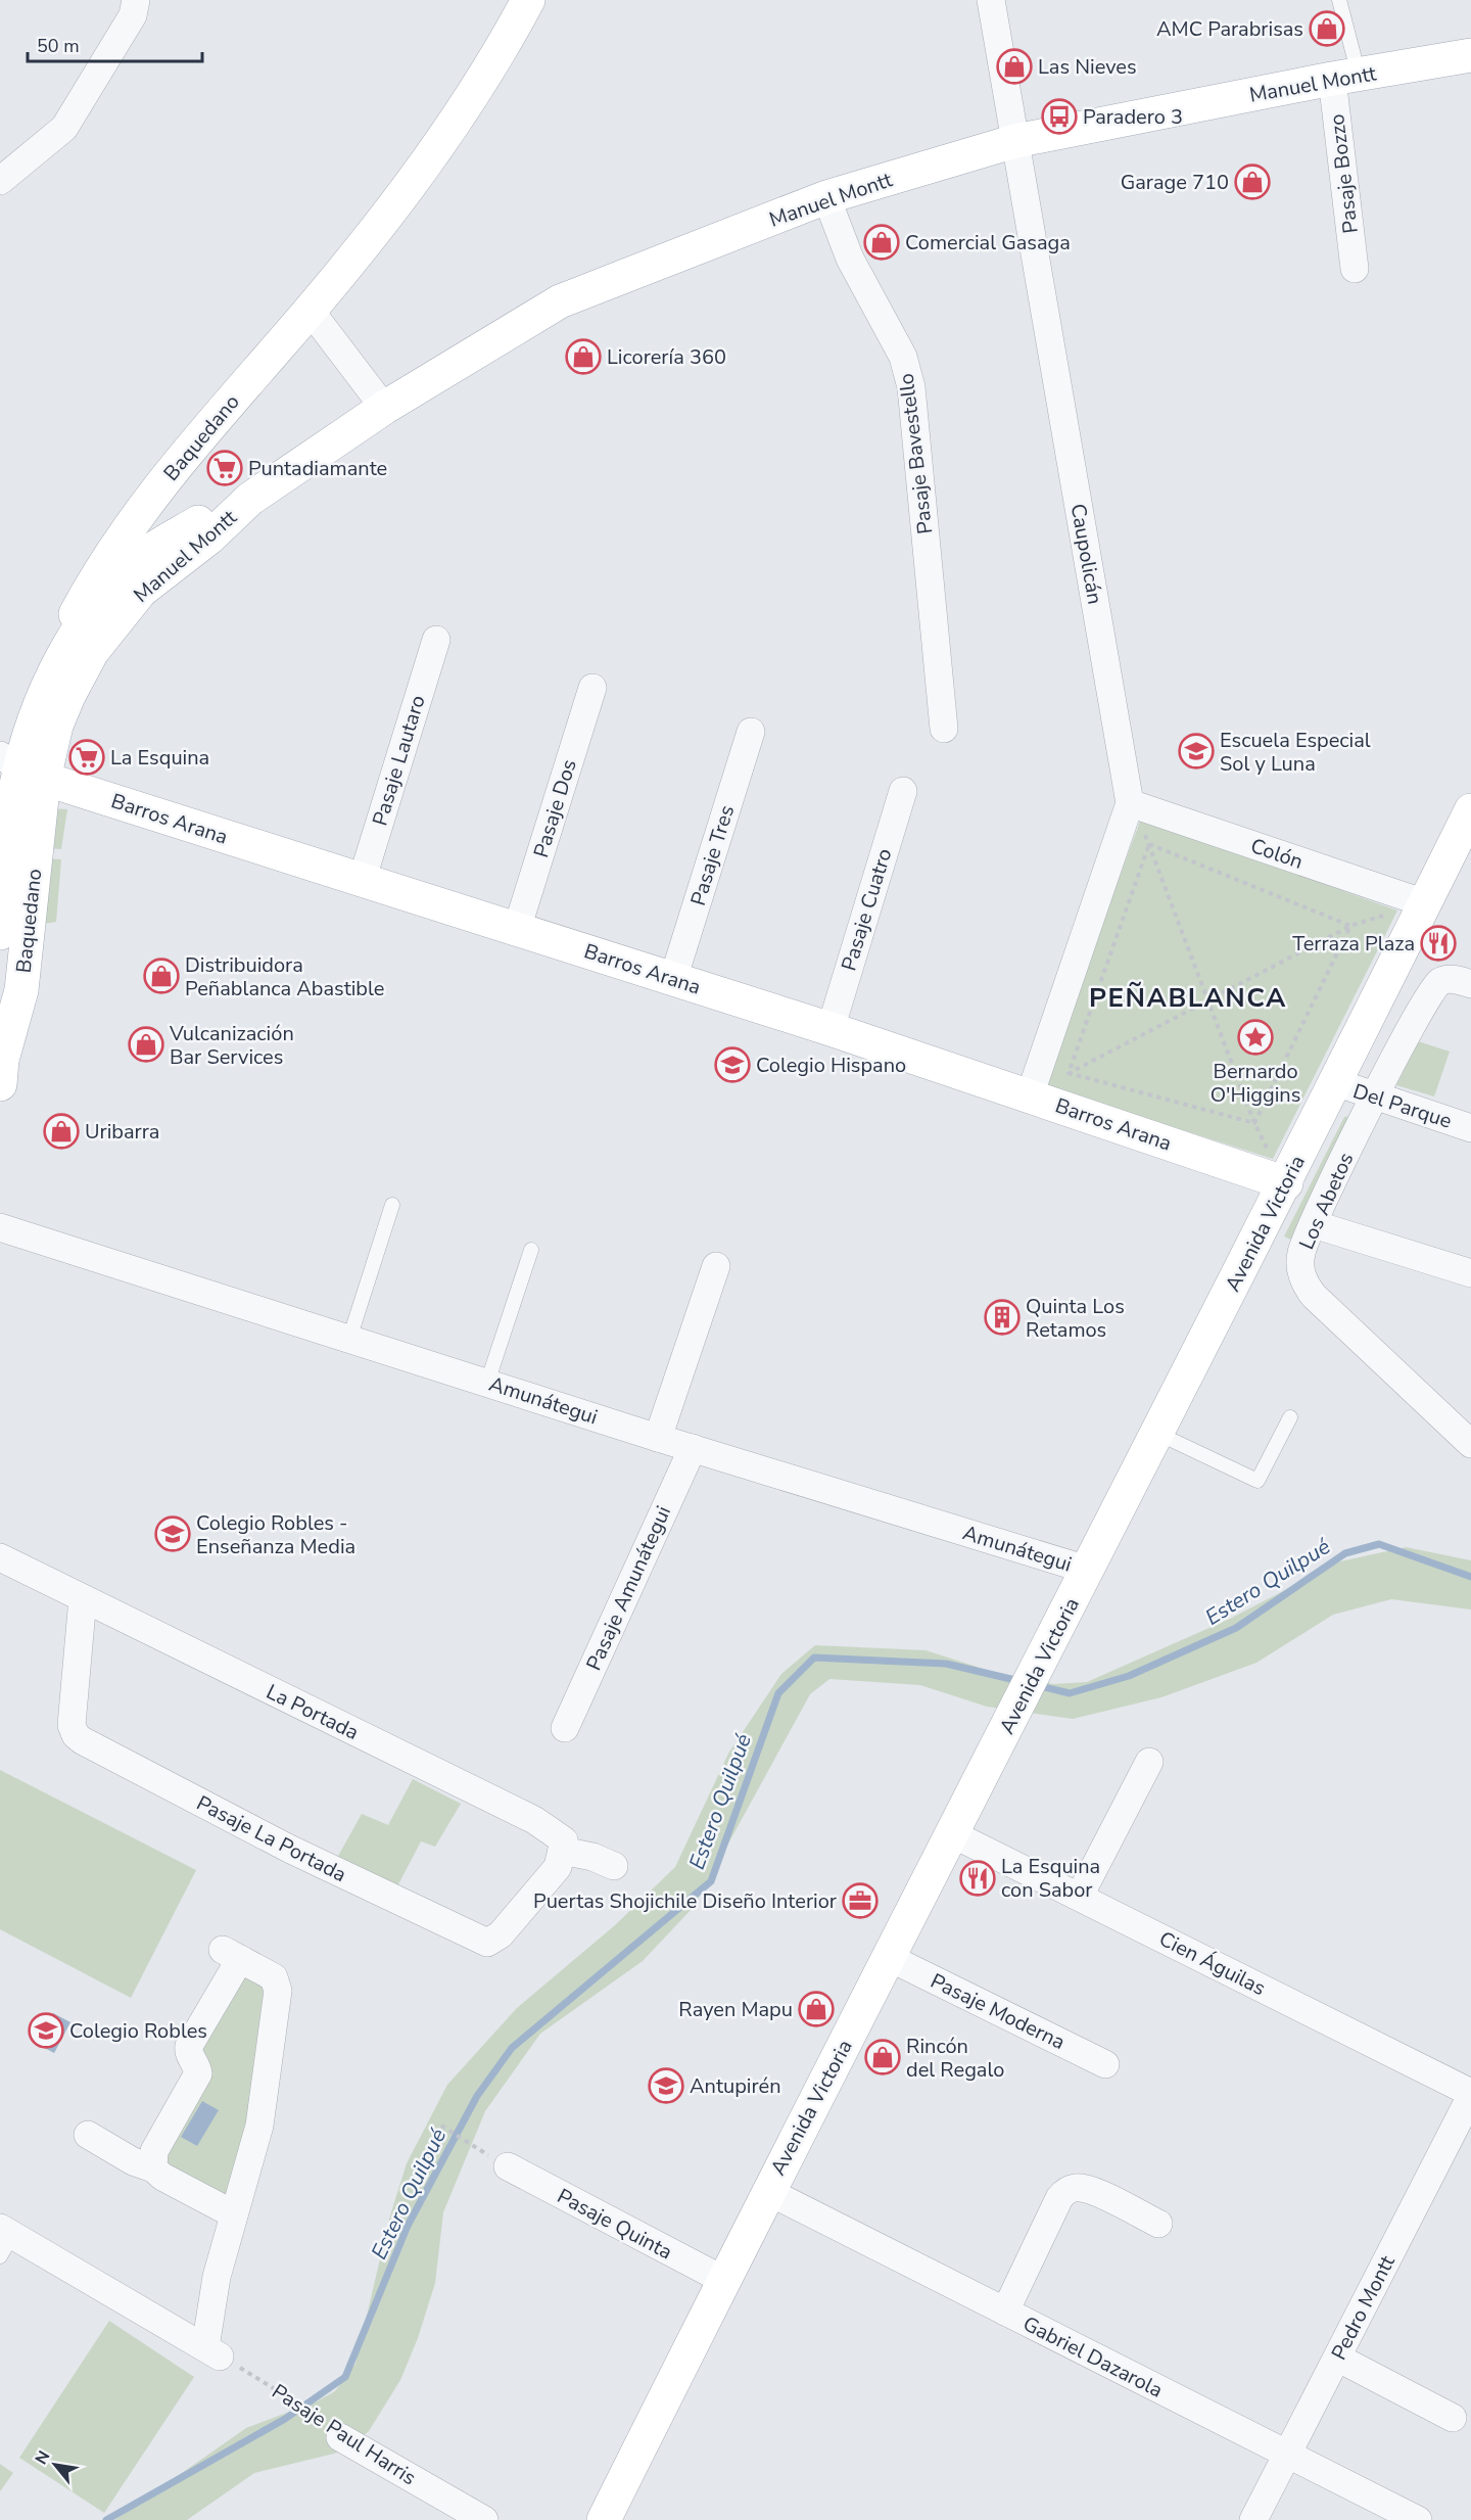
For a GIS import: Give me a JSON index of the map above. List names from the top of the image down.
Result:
{
  "streets": {
    "street": [
      "Manuel Montt",
      "Pasaje Bozzo",
      "Baquedano",
      "Pasaje Bavestello",
      "Caupolicán",
      "Pasaje Lautaro",
      "Pasaje Dos",
      "Barros Arana",
      "Colón",
      "Pasaje Tres",
      "Pasaje Cuatro",
      "Del Parque",
      "Los Abetos",
      "Avenida Victoria",
      "Amunátegui",
      "Pasaje Amunátegui",
      "La Portada",
      "Pasaje La Portada",
      "Cien Águilas",
      "Pasaje Moderna",
      "Pasaje Quinta",
      "Pedro Montt",
      "Gabriel Dazarola",
      "Pasaje Paul Harris"
    ]
  },
  "crossings": [
    ["Manuel Montt", "Pasaje Bozzo"],
    ["Manuel Montt", "Baquedano"],
    ["Manuel Montt", "Pasaje Bavestello"],
    ["Manuel Montt", "Caupolicán"],
    ["Manuel Montt", "Barros Arana"],
    ["Baquedano", "Barros Arana"],
    ["Caupolicán", "Barros Arana"],
    ["Caupolicán", "Colón"],
    ["Pasaje Lautaro", "Barros Arana"],
    ["Pasaje Dos", "Barros Arana"],
    ["Barros Arana", "Pasaje Tres"],
    ["Barros Arana", "Pasaje Cuatro"],
    ["Barros Arana", "Avenida Victoria"],
    ["Colón", "Avenida Victoria"],
    ["Del Parque", "Los Abetos"],
    ["Del Parque", "Avenida Victoria"],
    ["Avenida Victoria", "Amunátegui"],
    ["Avenida Victoria", "Cien Águilas"],
    ["Avenida Victoria", "Pasaje Moderna"],
    ["Avenida Victoria", "Pasaje Quinta"],
    ["Avenida Victoria", "Gabriel Dazarola"],
    ["Amunátegui", "Pasaje Amunátegui"],
    ["La Portada", "Pasaje La Portada"],
    ["Cien Águilas", "Pedro Montt"],
    ["Pedro Montt", "Gabriel Dazarola"]
  ],
  "districts": ["PEÑABLANCA"],
  "water": ["Estero Quilpué"],
  "places": {
    "shop": [
      "AMC Parabrisas",
      "Las Nieves",
      "Garage 710",
      "Comercial Gasaga",
      "Licorería 360",
      "Distribuidora Peñablanca Abastible",
      "Vulcanización Bar Services",
      "Uribarra",
      "Rayen Mapu",
      "Rincón del Regalo"
    ],
    "bus stop": ["Paradero 3"],
    "supermarket": ["Puntadiamante", "La Esquina"],
    "school or university": [
      "Escuela Especial Sol y Luna",
      "Colegio Hispano",
      "Colegio Robles - Enseñanza Media",
      "Colegio Robles",
      "Antupirén"
    ],
    "restaurant": ["Terraza Plaza", "La Esquina con Sabor"],
    "place": ["Bernardo O'Higgins"],
    "building": ["Quinta Los Retamos"],
    "office": ["Puertas Shojichile Diseño Interior"]
  },
  "scale_bar": "50 m",
  "north": "top left"
}
